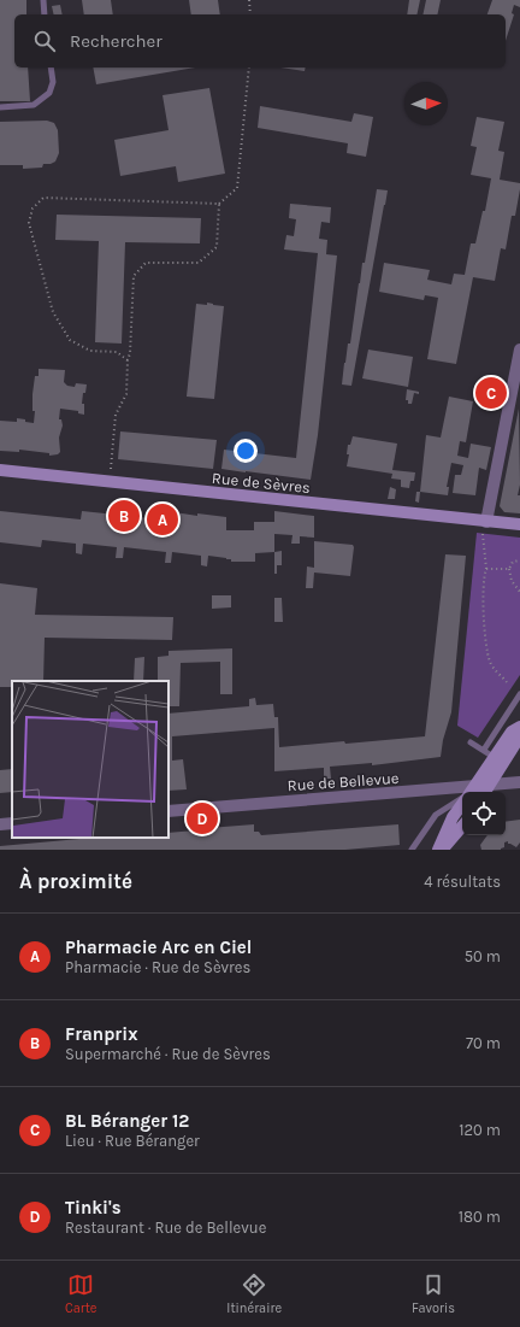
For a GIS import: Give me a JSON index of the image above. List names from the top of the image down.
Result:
{
  "streets": {
    "street": ["Rue de Sèvres", "Rue de Bellevue"]
  },
  "north": "right",
  "page": {
    "search": "Rechercher",
    "pins": [
      "C",
      "B",
      "A",
      "D"
    ],
    "heading": ["À proximité", "4 résultats"],
    "list": [
      {
        "mark": "A",
        "name": "Pharmacie Arc en Ciel",
        "note": "Pharmacie · Rue de Sèvres",
        "value": "50 m"
      },
      {
        "mark": "B",
        "name": "Franprix",
        "note": "Supermarché · Rue de Sèvres",
        "value": "70 m"
      },
      {
        "mark": "C",
        "name": "BL Béranger 12",
        "note": "Lieu · Rue Béranger",
        "value": "120 m"
      },
      {
        "mark": "D",
        "name": "Tinki's",
        "note": "Restaurant · Rue de Bellevue",
        "value": "180 m"
      }
    ],
    "nav": ["Carte", "Itinéraire", "Favoris"]
  }
}
